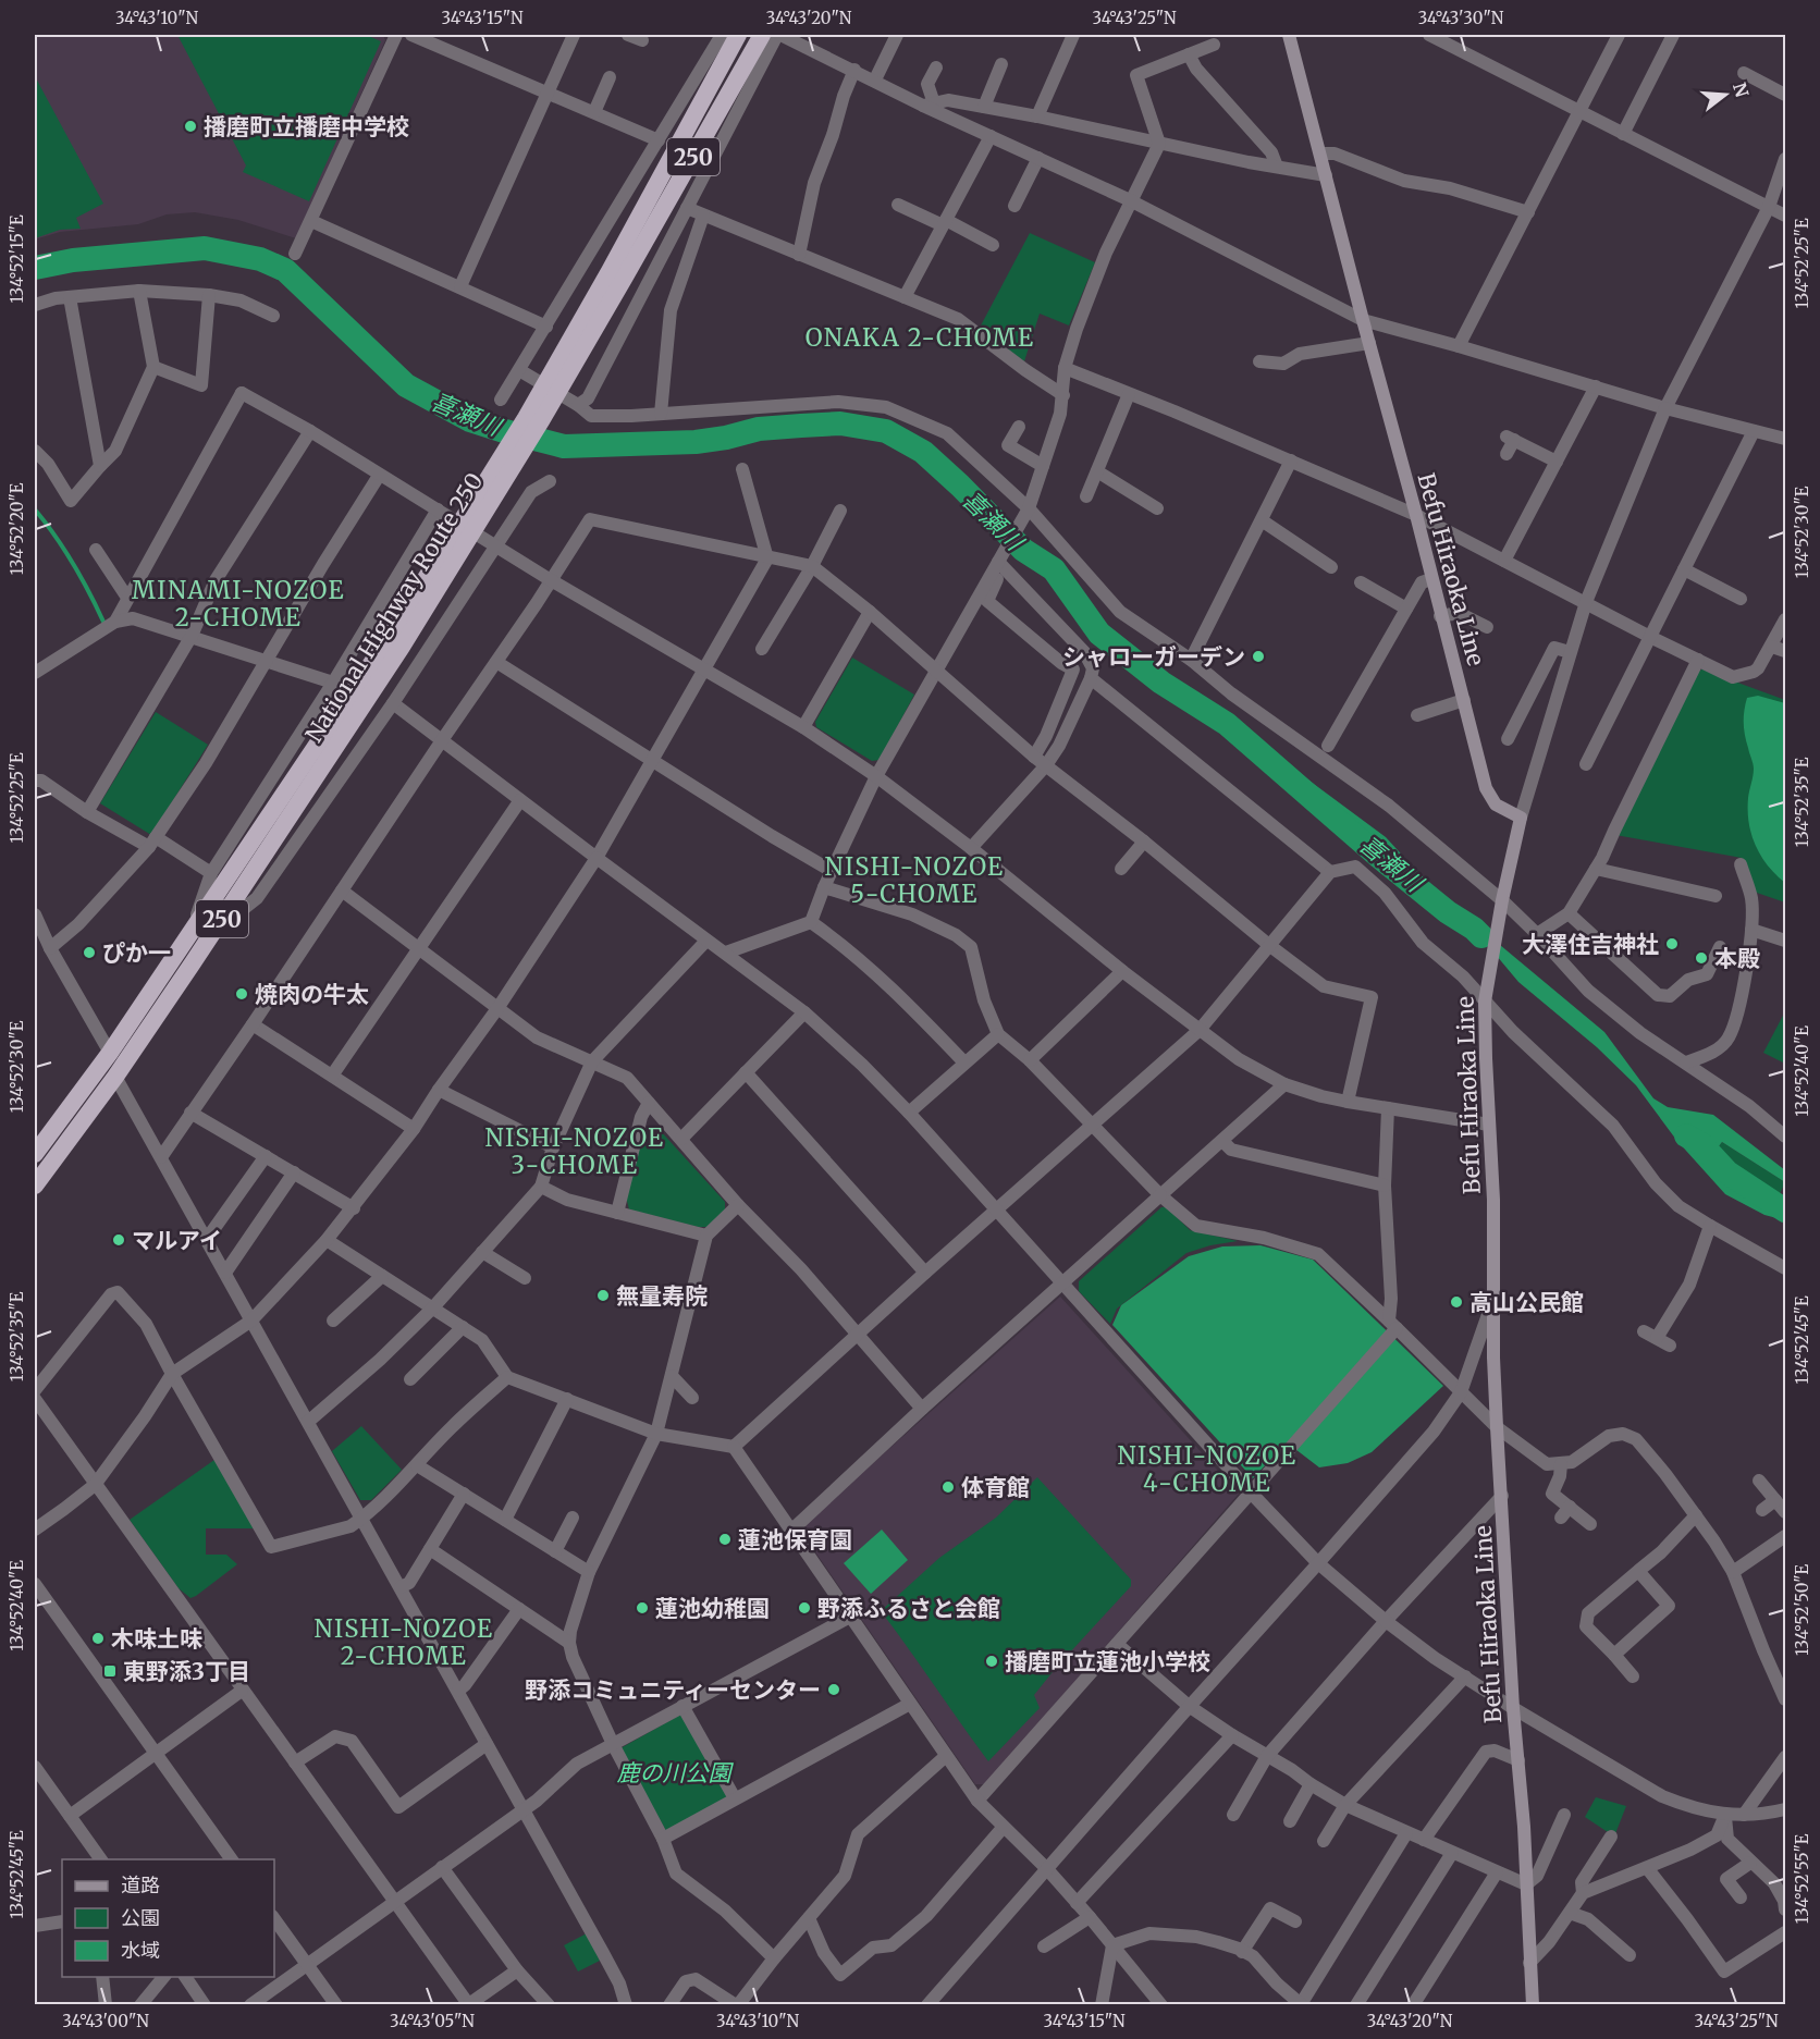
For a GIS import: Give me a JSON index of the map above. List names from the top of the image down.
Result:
{
  "streets": {
    "highway": ["250", "National Highway Route 250"],
    "main road": ["Befu Hiraoka Line"]
  },
  "districts": [
    "ONAKA 2-CHOME",
    "MINAMI-NOZOE 2-CHOME",
    "NISHI-NOZOE 5-CHOME",
    "NISHI-NOZOE 3-CHOME",
    "NISHI-NOZOE 4-CHOME",
    "NISHI-NOZOE 2-CHOME"
  ],
  "water": ["喜瀬川"],
  "parks": ["鹿の川公園"],
  "places": {
    "other": [
      "播磨町立播磨中学校",
      "シャローガーデン",
      "大澤住吉神社",
      "ぴか一",
      "本殿",
      "焼肉の牛太",
      "マルアイ",
      "無量寿院",
      "高山公民館",
      "体育館",
      "蓮池保育園",
      "蓮池幼稚園",
      "野添ふるさと会館",
      "木味土味",
      "播磨町立蓮池小学校",
      "野添コミュニティーセンター"
    ],
    "transit": ["東野添3丁目"]
  },
  "legend": ["道路", "公園", "水域"],
  "north": "right",
  "coordinates": [
    "34°43'10\"N",
    "34°43'15\"N",
    "34°43'20\"N",
    "34°43'25\"N",
    "34°43'30\"N",
    "134°52'15\"E",
    "134°52'25\"E",
    "134°52'20\"E",
    "134°52'30\"E",
    "134°52'35\"E",
    "134°52'40\"E",
    "134°52'45\"E",
    "134°52'50\"E",
    "134°52'55\"E",
    "34°43'00\"N",
    "34°43'05\"N"
  ]
}
